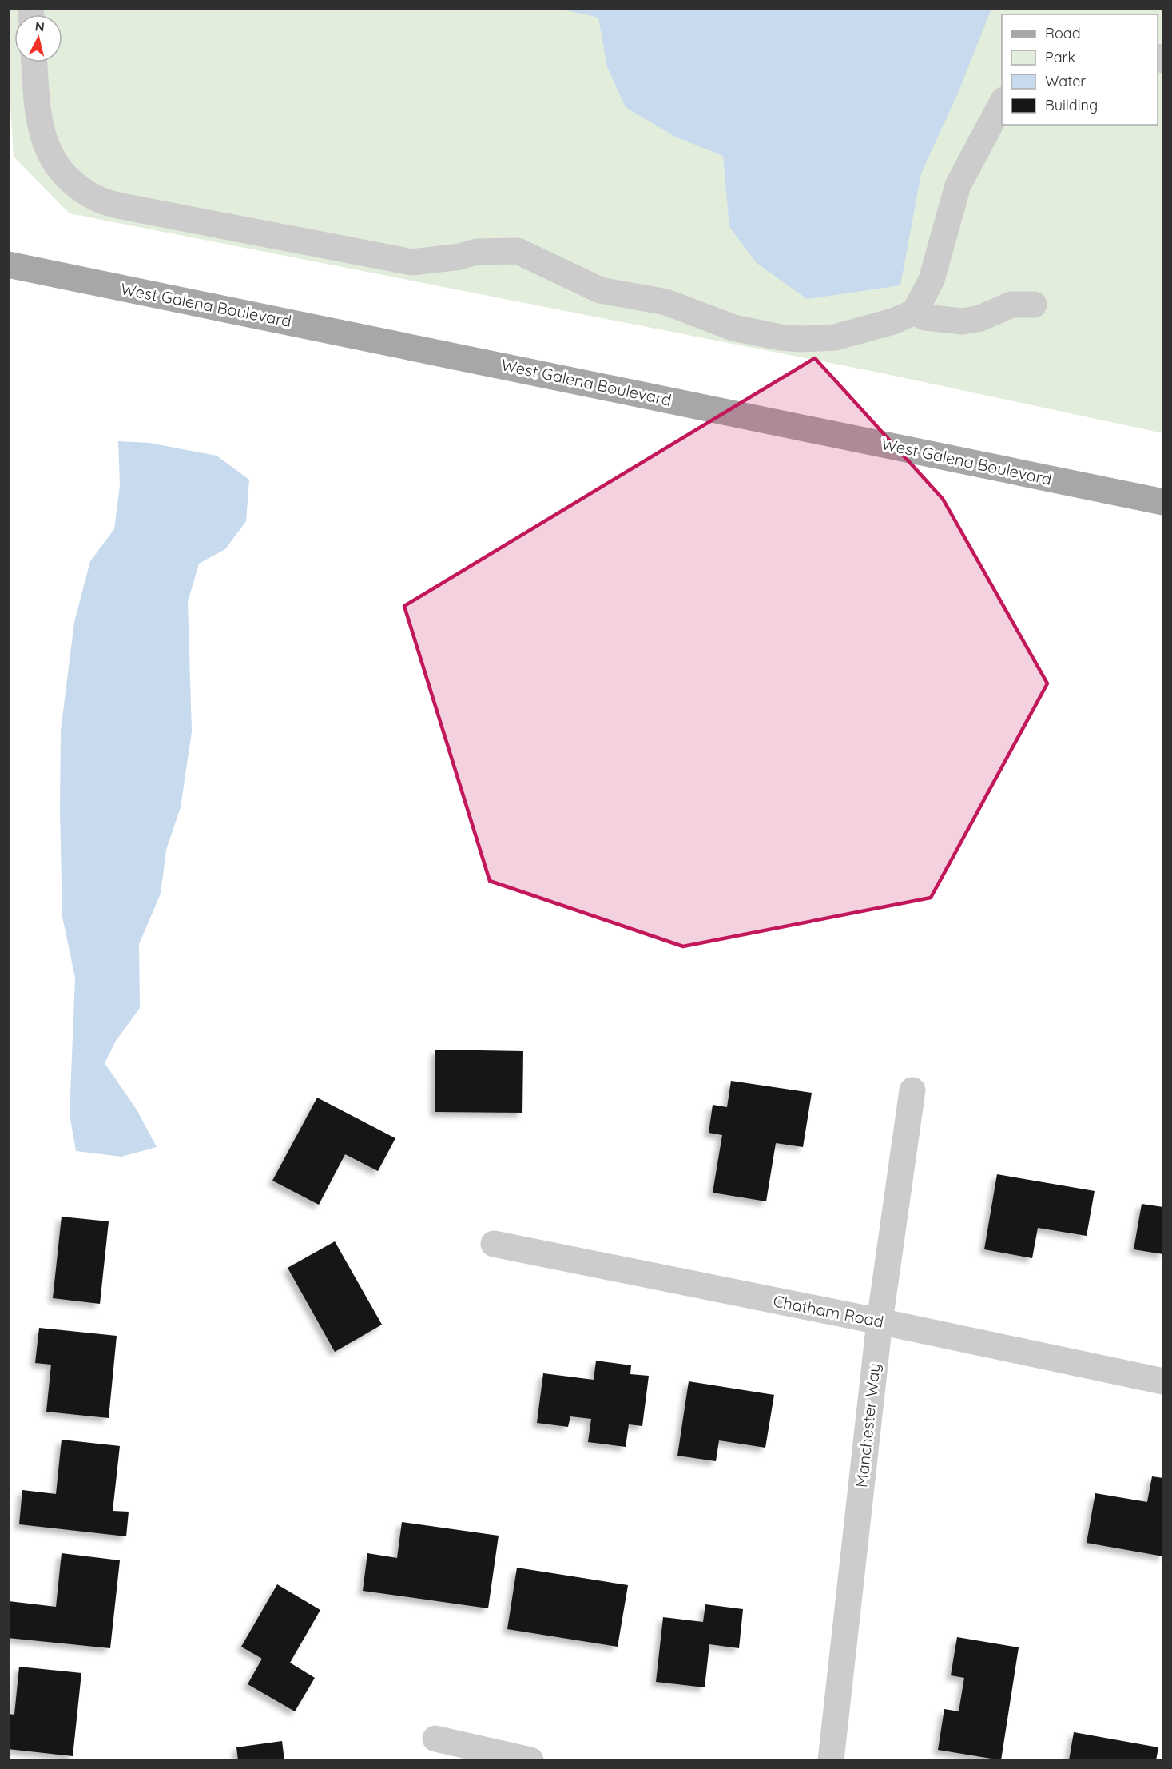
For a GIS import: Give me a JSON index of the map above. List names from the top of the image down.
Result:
{
  "streets": {
    "main road": ["West Galena Boulevard"],
    "street": ["Chatham Road", "Manchester Way"]
  },
  "crossings": [
    ["Chatham Road", "Manchester Way"]
  ],
  "legend": [
    "Road",
    "Park",
    "Water",
    "Building"
  ],
  "north": "top"
}
